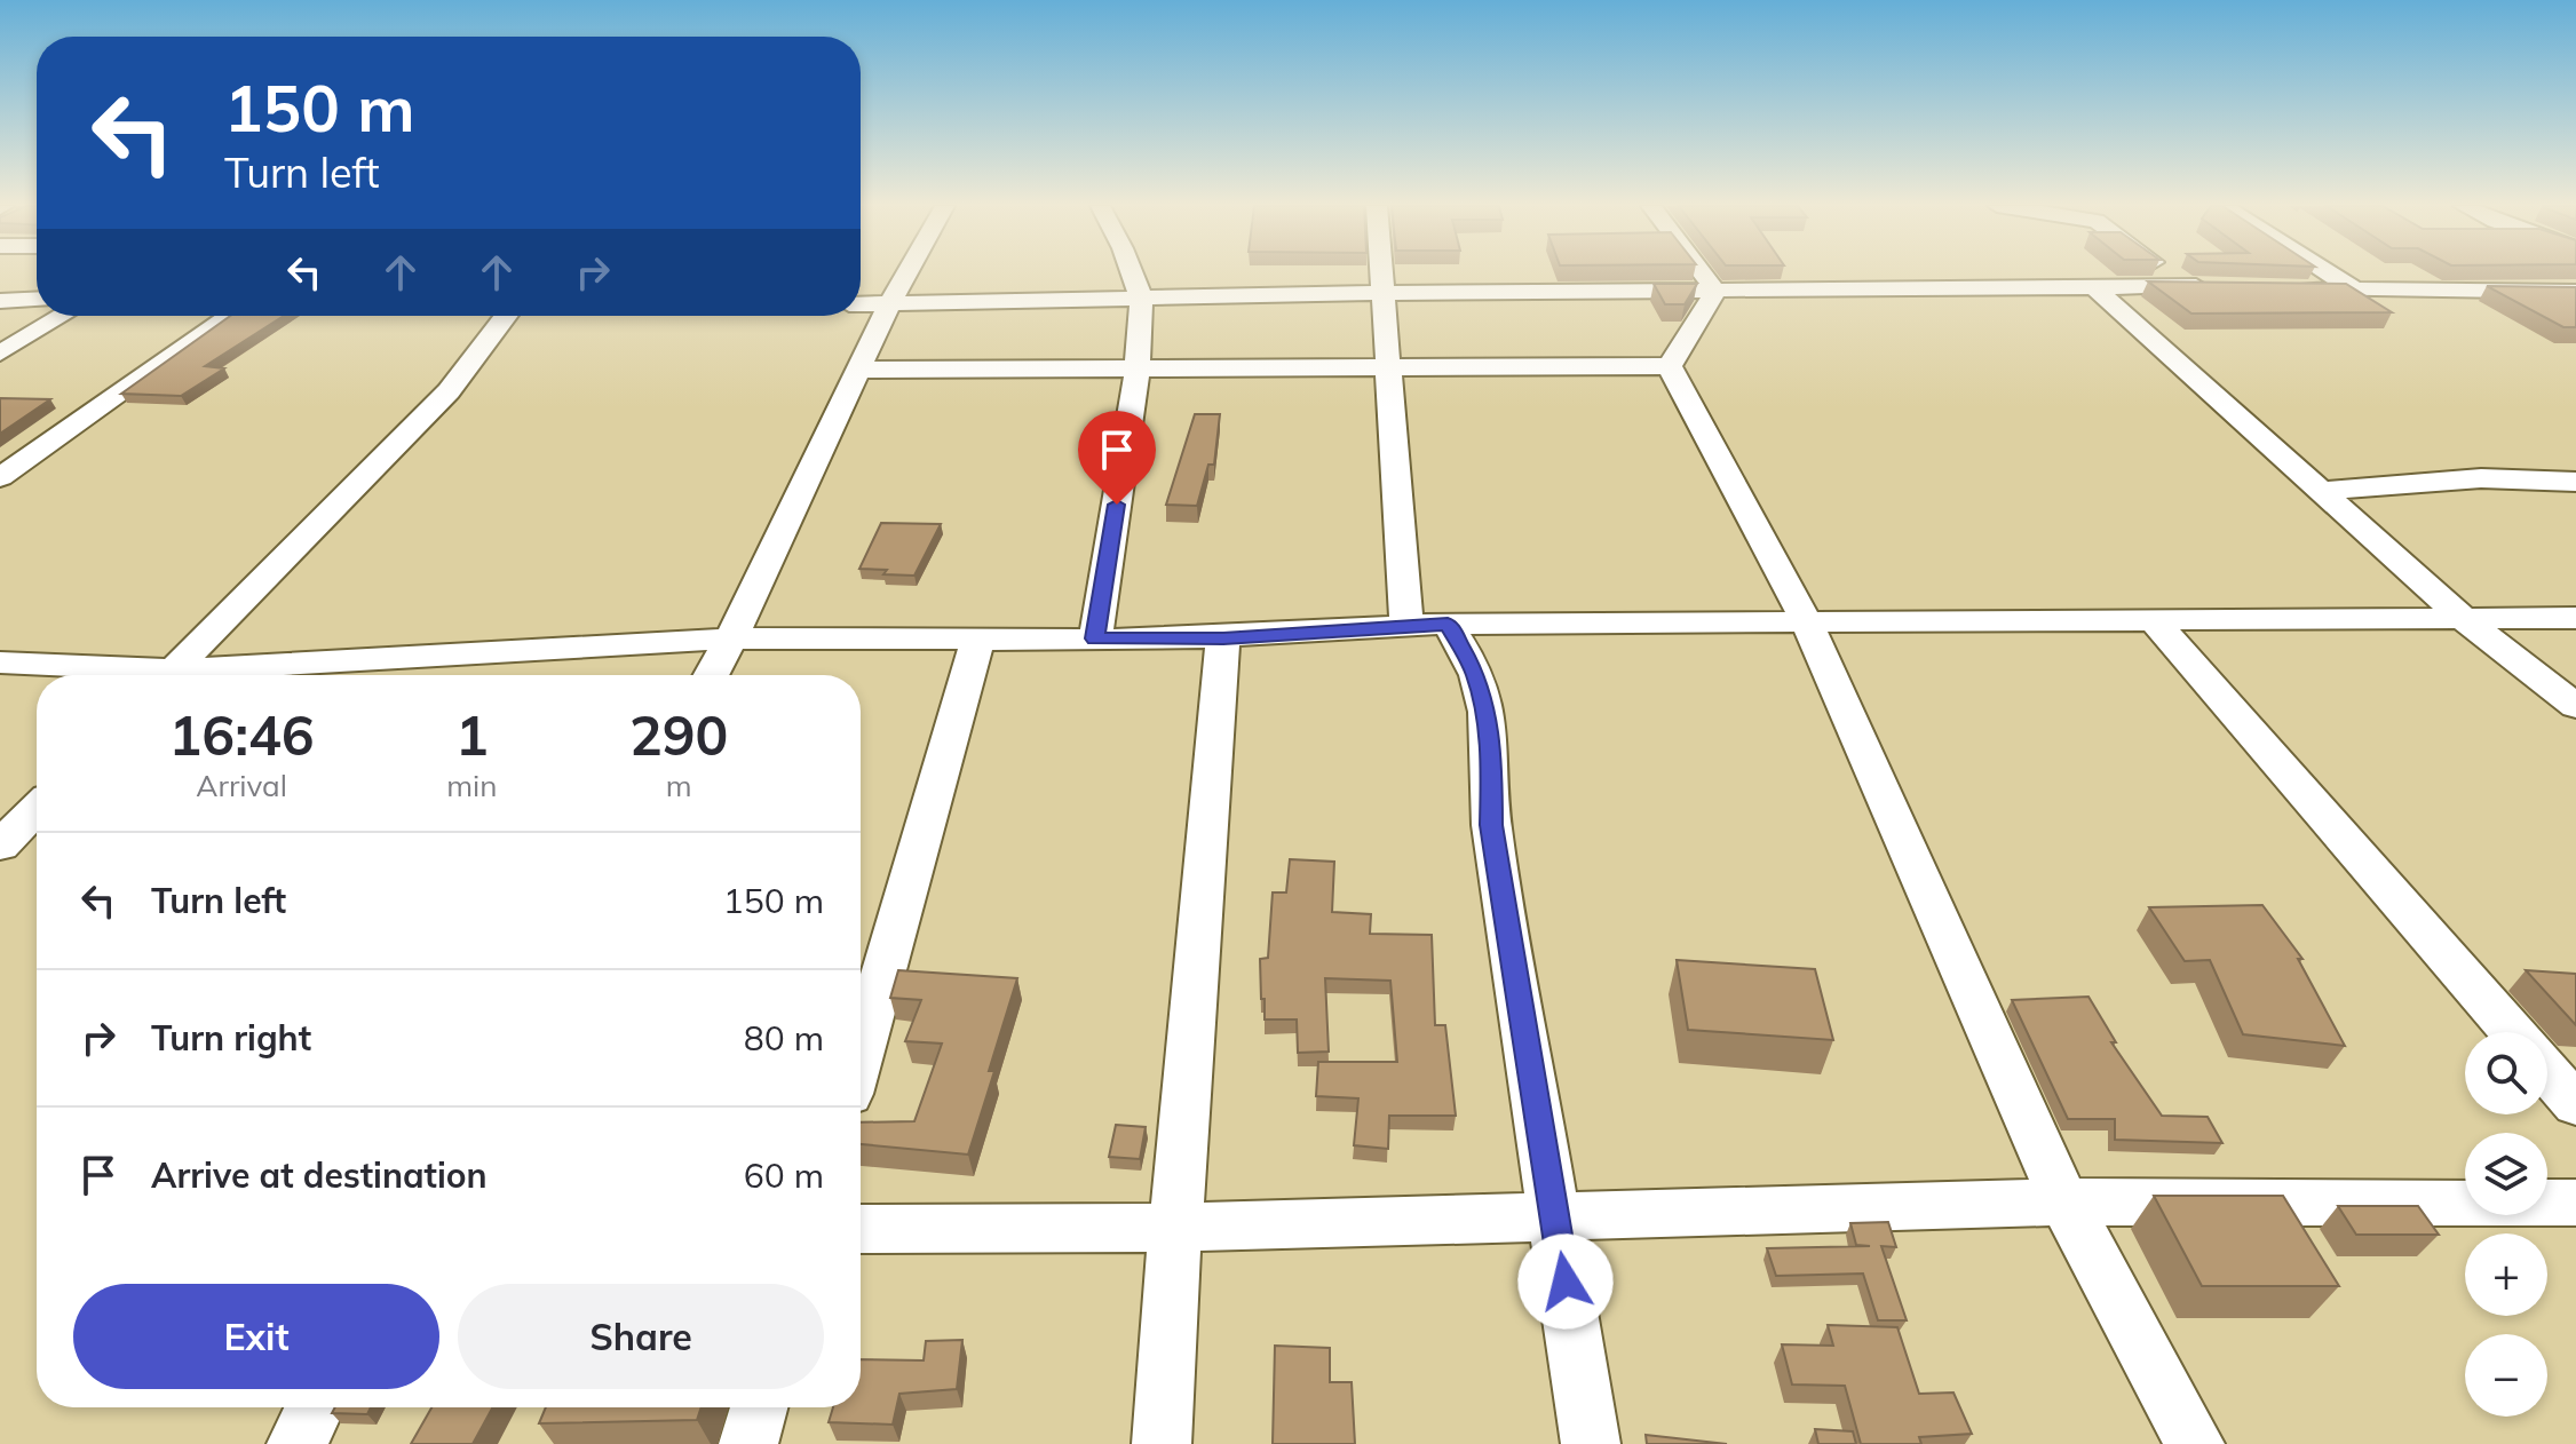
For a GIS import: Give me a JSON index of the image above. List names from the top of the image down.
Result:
{
  "page": {
    "turn": ["150 m", "Turn left"],
    "eta": [
      "16:46",
      "Arrival",
      "1",
      "min",
      "290",
      "m"
    ],
    "list": [
      {
        "name": "Turn left",
        "value": "150 m"
      },
      {
        "name": "Turn right",
        "value": "80 m"
      },
      {
        "name": "Arrive at destination",
        "value": "60 m"
      }
    ],
    "map_buttons": ["+", "−"],
    "buttons": ["Exit", "Share"]
  }
}
